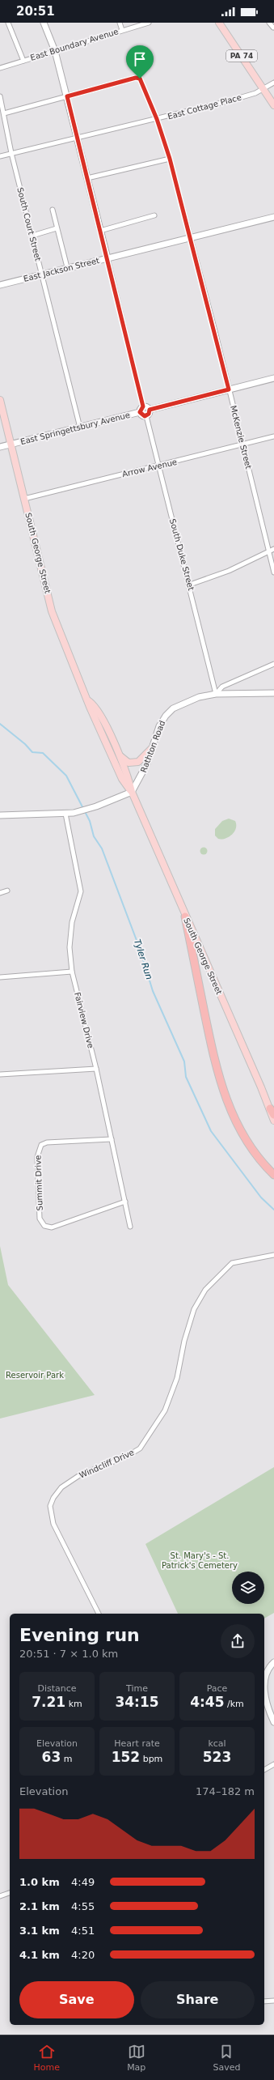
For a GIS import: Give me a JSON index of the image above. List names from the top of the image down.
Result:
{
  "streets": {
    "main road": ["PA 74", "South George Street"],
    "street": [
      "East Boundary Avenue",
      "East Cottage Place",
      "South Court Street",
      "East Jackson Street",
      "East Springettsbury Avenue",
      "McKenzie Street",
      "Arrow Avenue",
      "South Duke Street",
      "Rathton Road",
      "Fairview Drive",
      "Summit Drive",
      "Windcliff Drive"
    ]
  },
  "crossings": [
    ["PA 74", "East Cottage Place"],
    ["East Cottage Place", "South Court Street"],
    ["East Cottage Place", "McKenzie Street"],
    ["South Court Street", "East Jackson Street"],
    ["South Court Street", "East Springettsbury Avenue"],
    ["East Jackson Street", "McKenzie Street"],
    ["East Springettsbury Avenue", "South George Street"],
    ["East Springettsbury Avenue", "South Duke Street"],
    ["McKenzie Street", "Arrow Avenue"],
    ["Arrow Avenue", "South George Street"],
    ["Arrow Avenue", "South Duke Street"],
    ["South George Street", "Rathton Road"],
    ["South Duke Street", "Rathton Road"],
    ["Fairview Drive", "Summit Drive"]
  ],
  "water": ["Tyler Run"],
  "parks": ["Reservoir Park", "St. Mary's - St. Patrick's Cemetery"],
  "page": {
    "status": "20:51",
    "heading": ["Evening run", "20:51 · 7 × 1.0 km"],
    "stats": [
      ["Distance", "7.21 km"],
      ["Time", "34:15"],
      ["Pace", "4:45 /km"],
      ["Elevation", "63 m"],
      ["Heart rate", "152 bpm"],
      ["kcal", "523"]
    ],
    "chart": ["Elevation", "174–182 m"],
    "list": [
      {
        "name": "1.0 km",
        "note": "4:49"
      },
      {
        "name": "2.1 km",
        "note": "4:55"
      },
      {
        "name": "3.1 km",
        "note": "4:51"
      },
      {
        "name": "4.1 km",
        "note": "4:20"
      }
    ],
    "buttons": ["Save", "Share"],
    "tabs": ["Home", "Map", "Saved"]
  }
}
